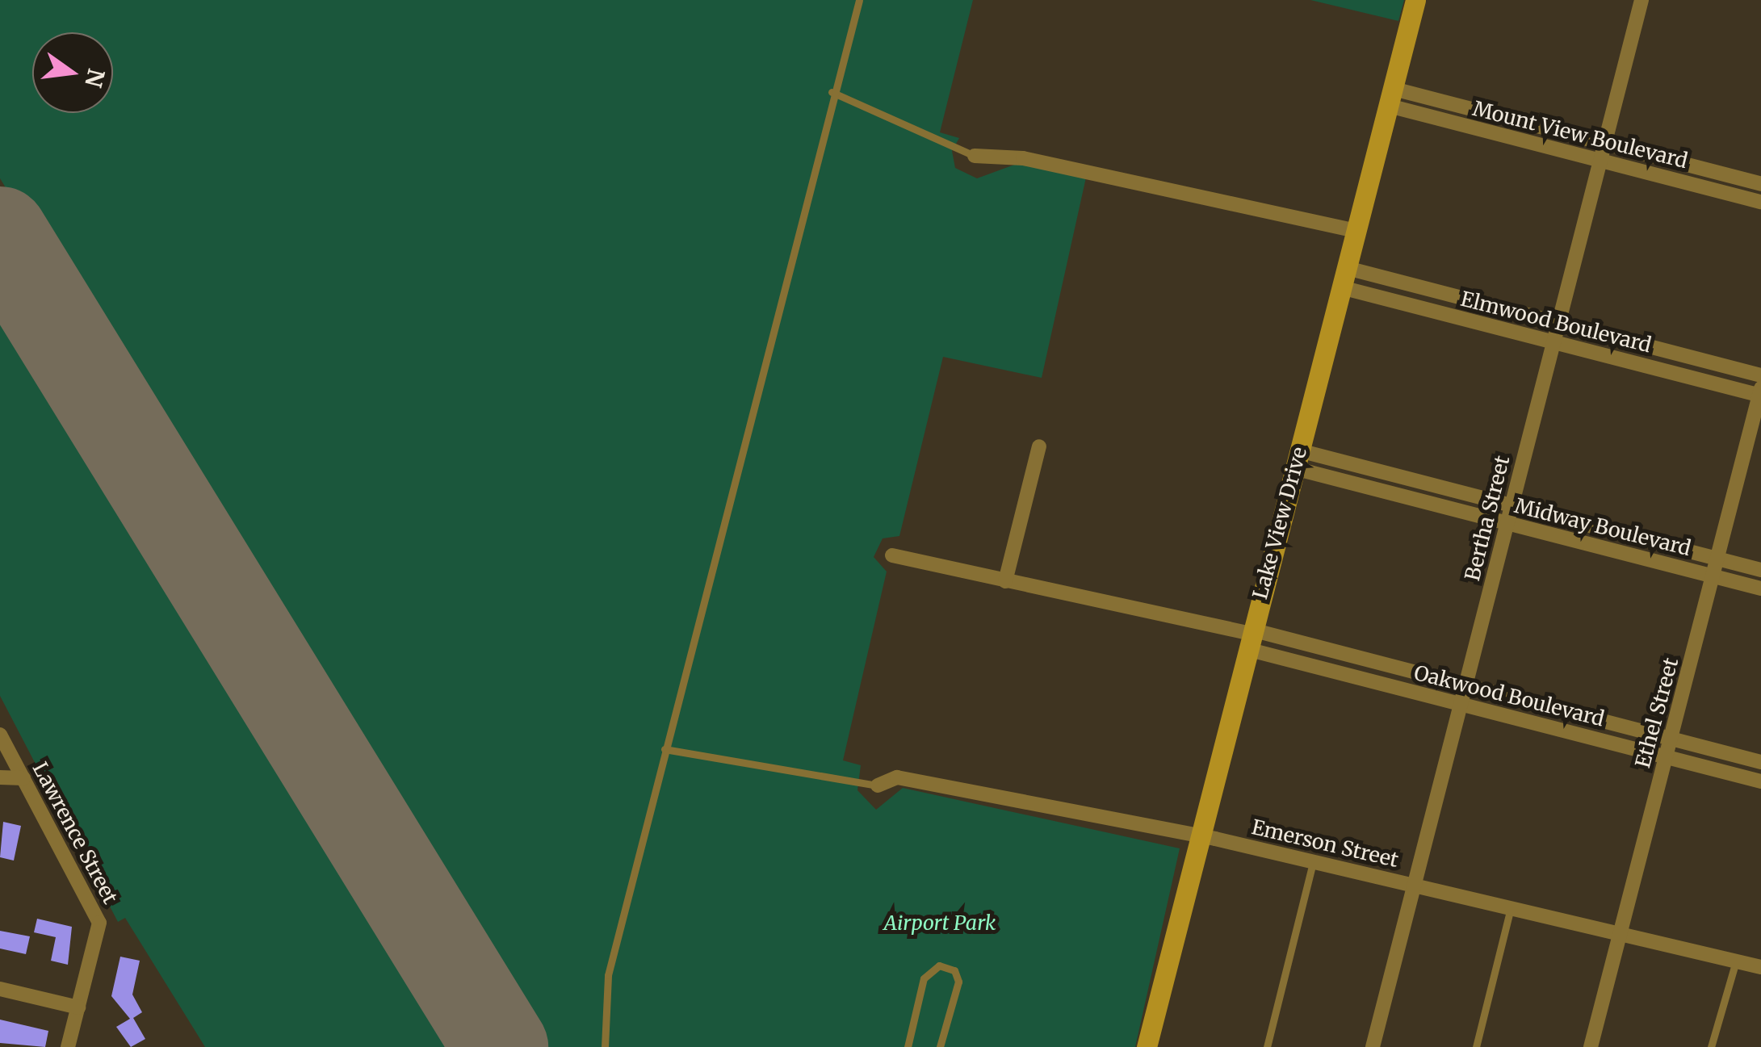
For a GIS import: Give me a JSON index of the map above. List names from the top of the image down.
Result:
{
  "streets": {
    "street": [
      "Mount View Boulevard",
      "Elmwood Boulevard",
      "Bertha Street",
      "Lake View Drive",
      "Midway Boulevard",
      "Oakwood Boulevard",
      "Ethel Street",
      "Lawrence Street",
      "Emerson Street"
    ]
  },
  "crossings": [
    ["Mount View Boulevard", "Bertha Street"],
    ["Mount View Boulevard", "Lake View Drive"],
    ["Elmwood Boulevard", "Bertha Street"],
    ["Elmwood Boulevard", "Lake View Drive"],
    ["Elmwood Boulevard", "Ethel Street"],
    ["Bertha Street", "Midway Boulevard"],
    ["Bertha Street", "Oakwood Boulevard"],
    ["Bertha Street", "Emerson Street"],
    ["Lake View Drive", "Midway Boulevard"],
    ["Lake View Drive", "Oakwood Boulevard"],
    ["Lake View Drive", "Emerson Street"],
    ["Midway Boulevard", "Ethel Street"],
    ["Oakwood Boulevard", "Ethel Street"],
    ["Ethel Street", "Emerson Street"]
  ],
  "parks": ["Airport Park"],
  "north": "right"
}
